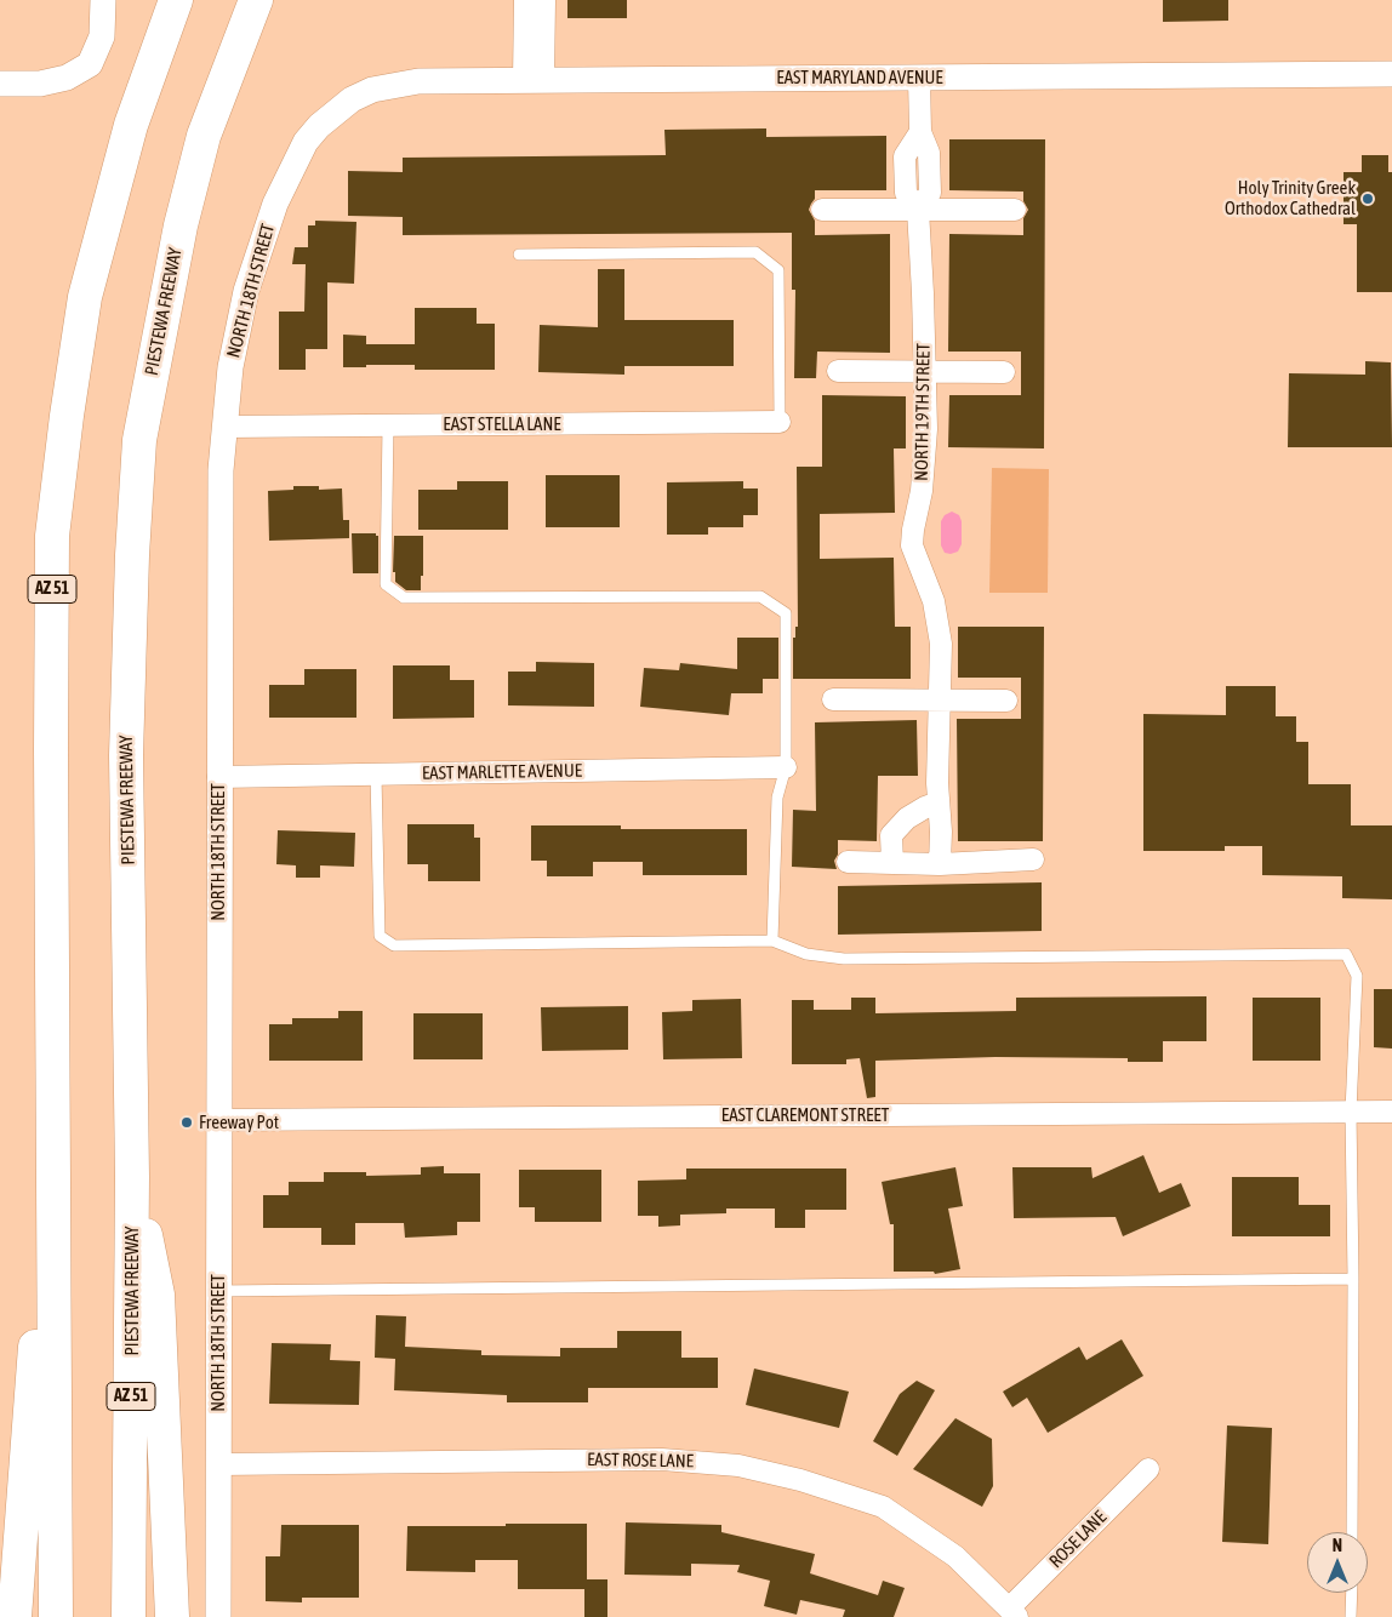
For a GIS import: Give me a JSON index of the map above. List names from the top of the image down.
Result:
{
  "streets": {
    "highway": ["PIESTEWA FREEWAY", "AZ 51"],
    "street": [
      "EAST MARYLAND AVENUE",
      "NORTH 18TH STREET",
      "NORTH 19TH STREET",
      "EAST STELLA LANE",
      "EAST MARLETTE AVENUE",
      "EAST CLAREMONT STREET",
      "EAST ROSE LANE",
      "ROSE LANE"
    ]
  },
  "crossings": [
    ["EAST MARYLAND AVENUE", "NORTH 18TH STREET"],
    ["EAST MARYLAND AVENUE", "NORTH 19TH STREET"],
    ["NORTH 18TH STREET", "EAST STELLA LANE"],
    ["NORTH 18TH STREET", "EAST MARLETTE AVENUE"],
    ["NORTH 18TH STREET", "EAST CLAREMONT STREET"],
    ["NORTH 18TH STREET", "EAST ROSE LANE"],
    ["EAST ROSE LANE", "ROSE LANE"]
  ],
  "places": ["Holy Trinity Greek Orthodox Cathedral", "Freeway Pot"],
  "north": "top"
}
